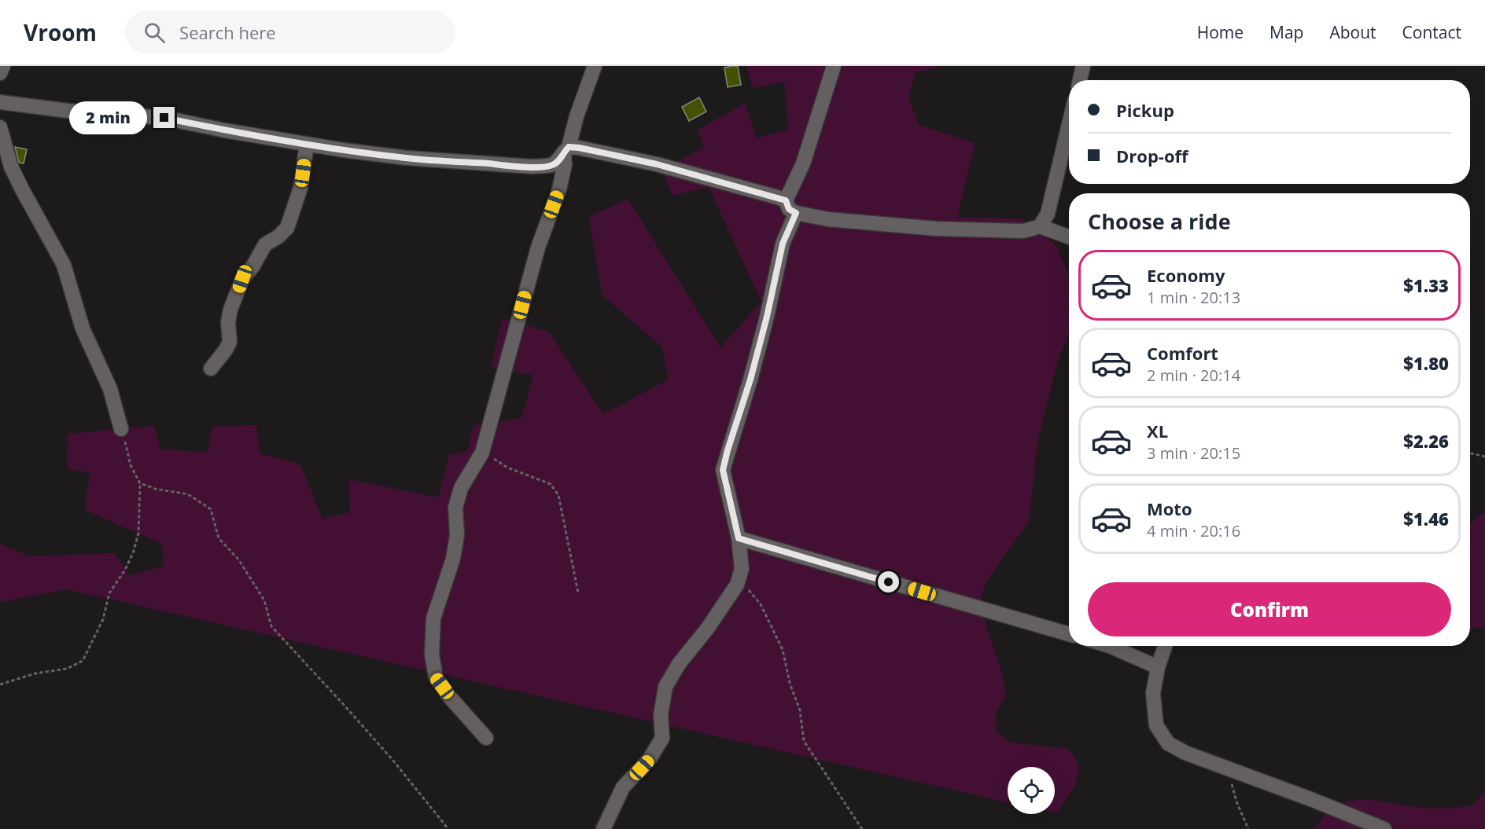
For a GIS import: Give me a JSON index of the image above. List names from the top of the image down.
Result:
{
  "page": {
    "header": "Vroom",
    "search": "Search here",
    "nav": [
      "Home",
      "Map",
      "About",
      "Contact"
    ],
    "banner": ["Pickup", "Drop-off"],
    "bubble": "2 min",
    "heading": "Choose a ride",
    "list": [
      {
        "name": "Economy",
        "note": "1 min · 20:13",
        "value": "$1.33"
      },
      {
        "name": "Comfort",
        "note": "2 min · 20:14",
        "value": "$1.80"
      },
      {
        "name": "XL",
        "note": "3 min · 20:15",
        "value": "$2.26"
      },
      {
        "name": "Moto",
        "note": "4 min · 20:16",
        "value": "$1.46"
      }
    ],
    "buttons": "Confirm"
  }
}
